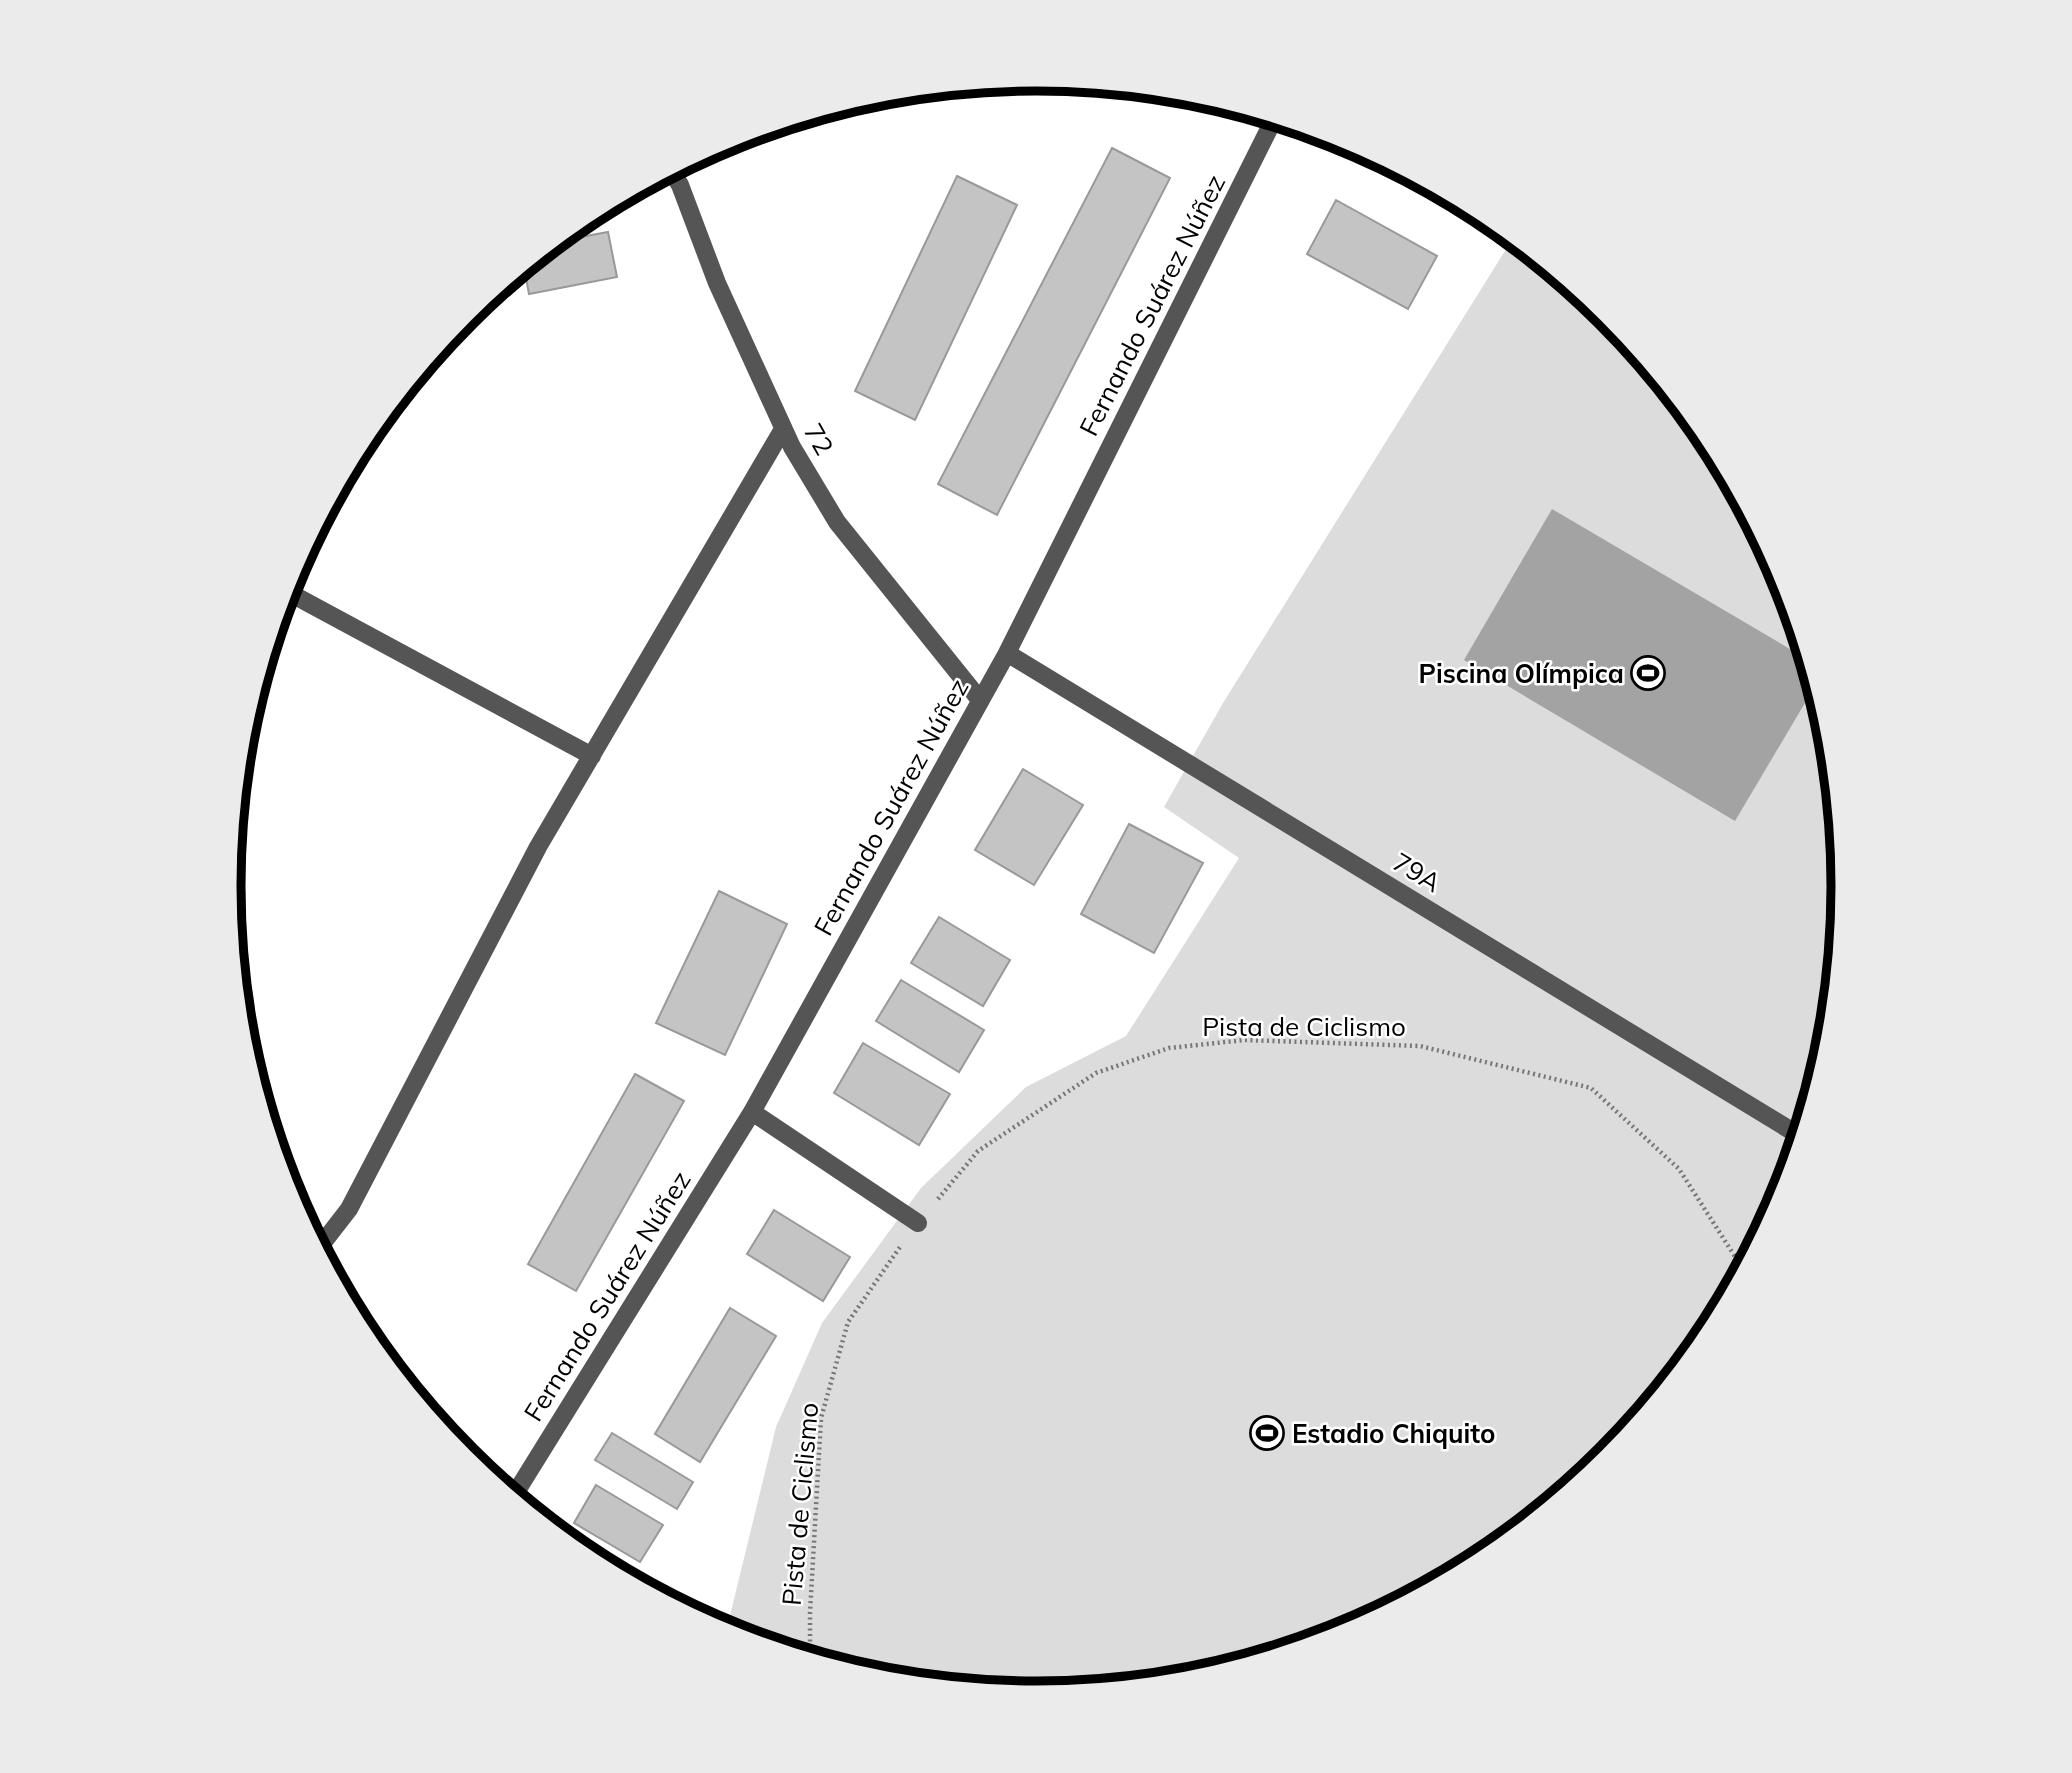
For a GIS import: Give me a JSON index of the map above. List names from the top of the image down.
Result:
{
  "streets": {
    "street": ["Fernando Suárez Núñez", "72", "79A"],
    "path": ["Pista de Ciclismo"]
  },
  "crossings": [
    ["Fernando Suárez Núñez", "72"],
    ["Fernando Suárez Núñez", "79A"]
  ],
  "places": {
    "sports": ["Piscina Olímpica", "Estadio Chiquito"]
  }
}
